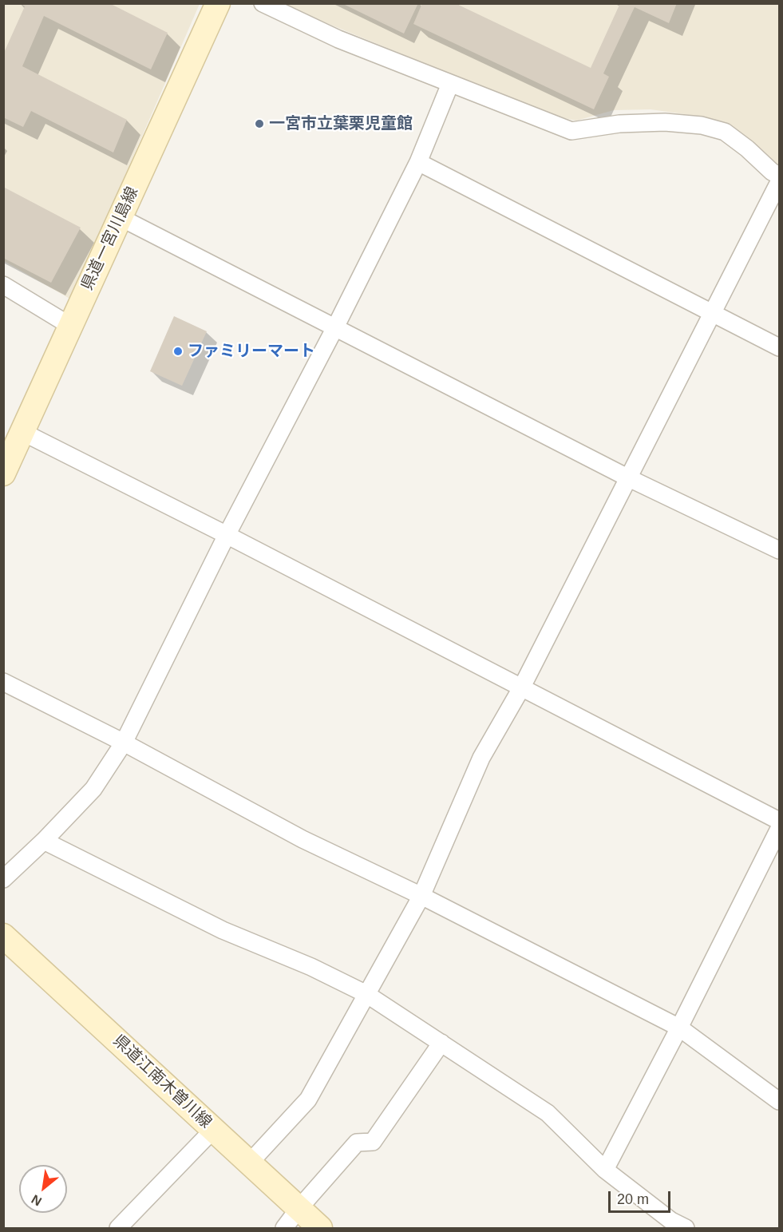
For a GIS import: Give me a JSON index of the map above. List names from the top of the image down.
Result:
{
  "streets": {
    "main road": ["県道一宮川島線", "県道江南木曽川線"]
  },
  "places": ["一宮市立葉栗児童館", "ファミリーマート"],
  "scale_bar": "20 m",
  "north": "bottom left"
}
